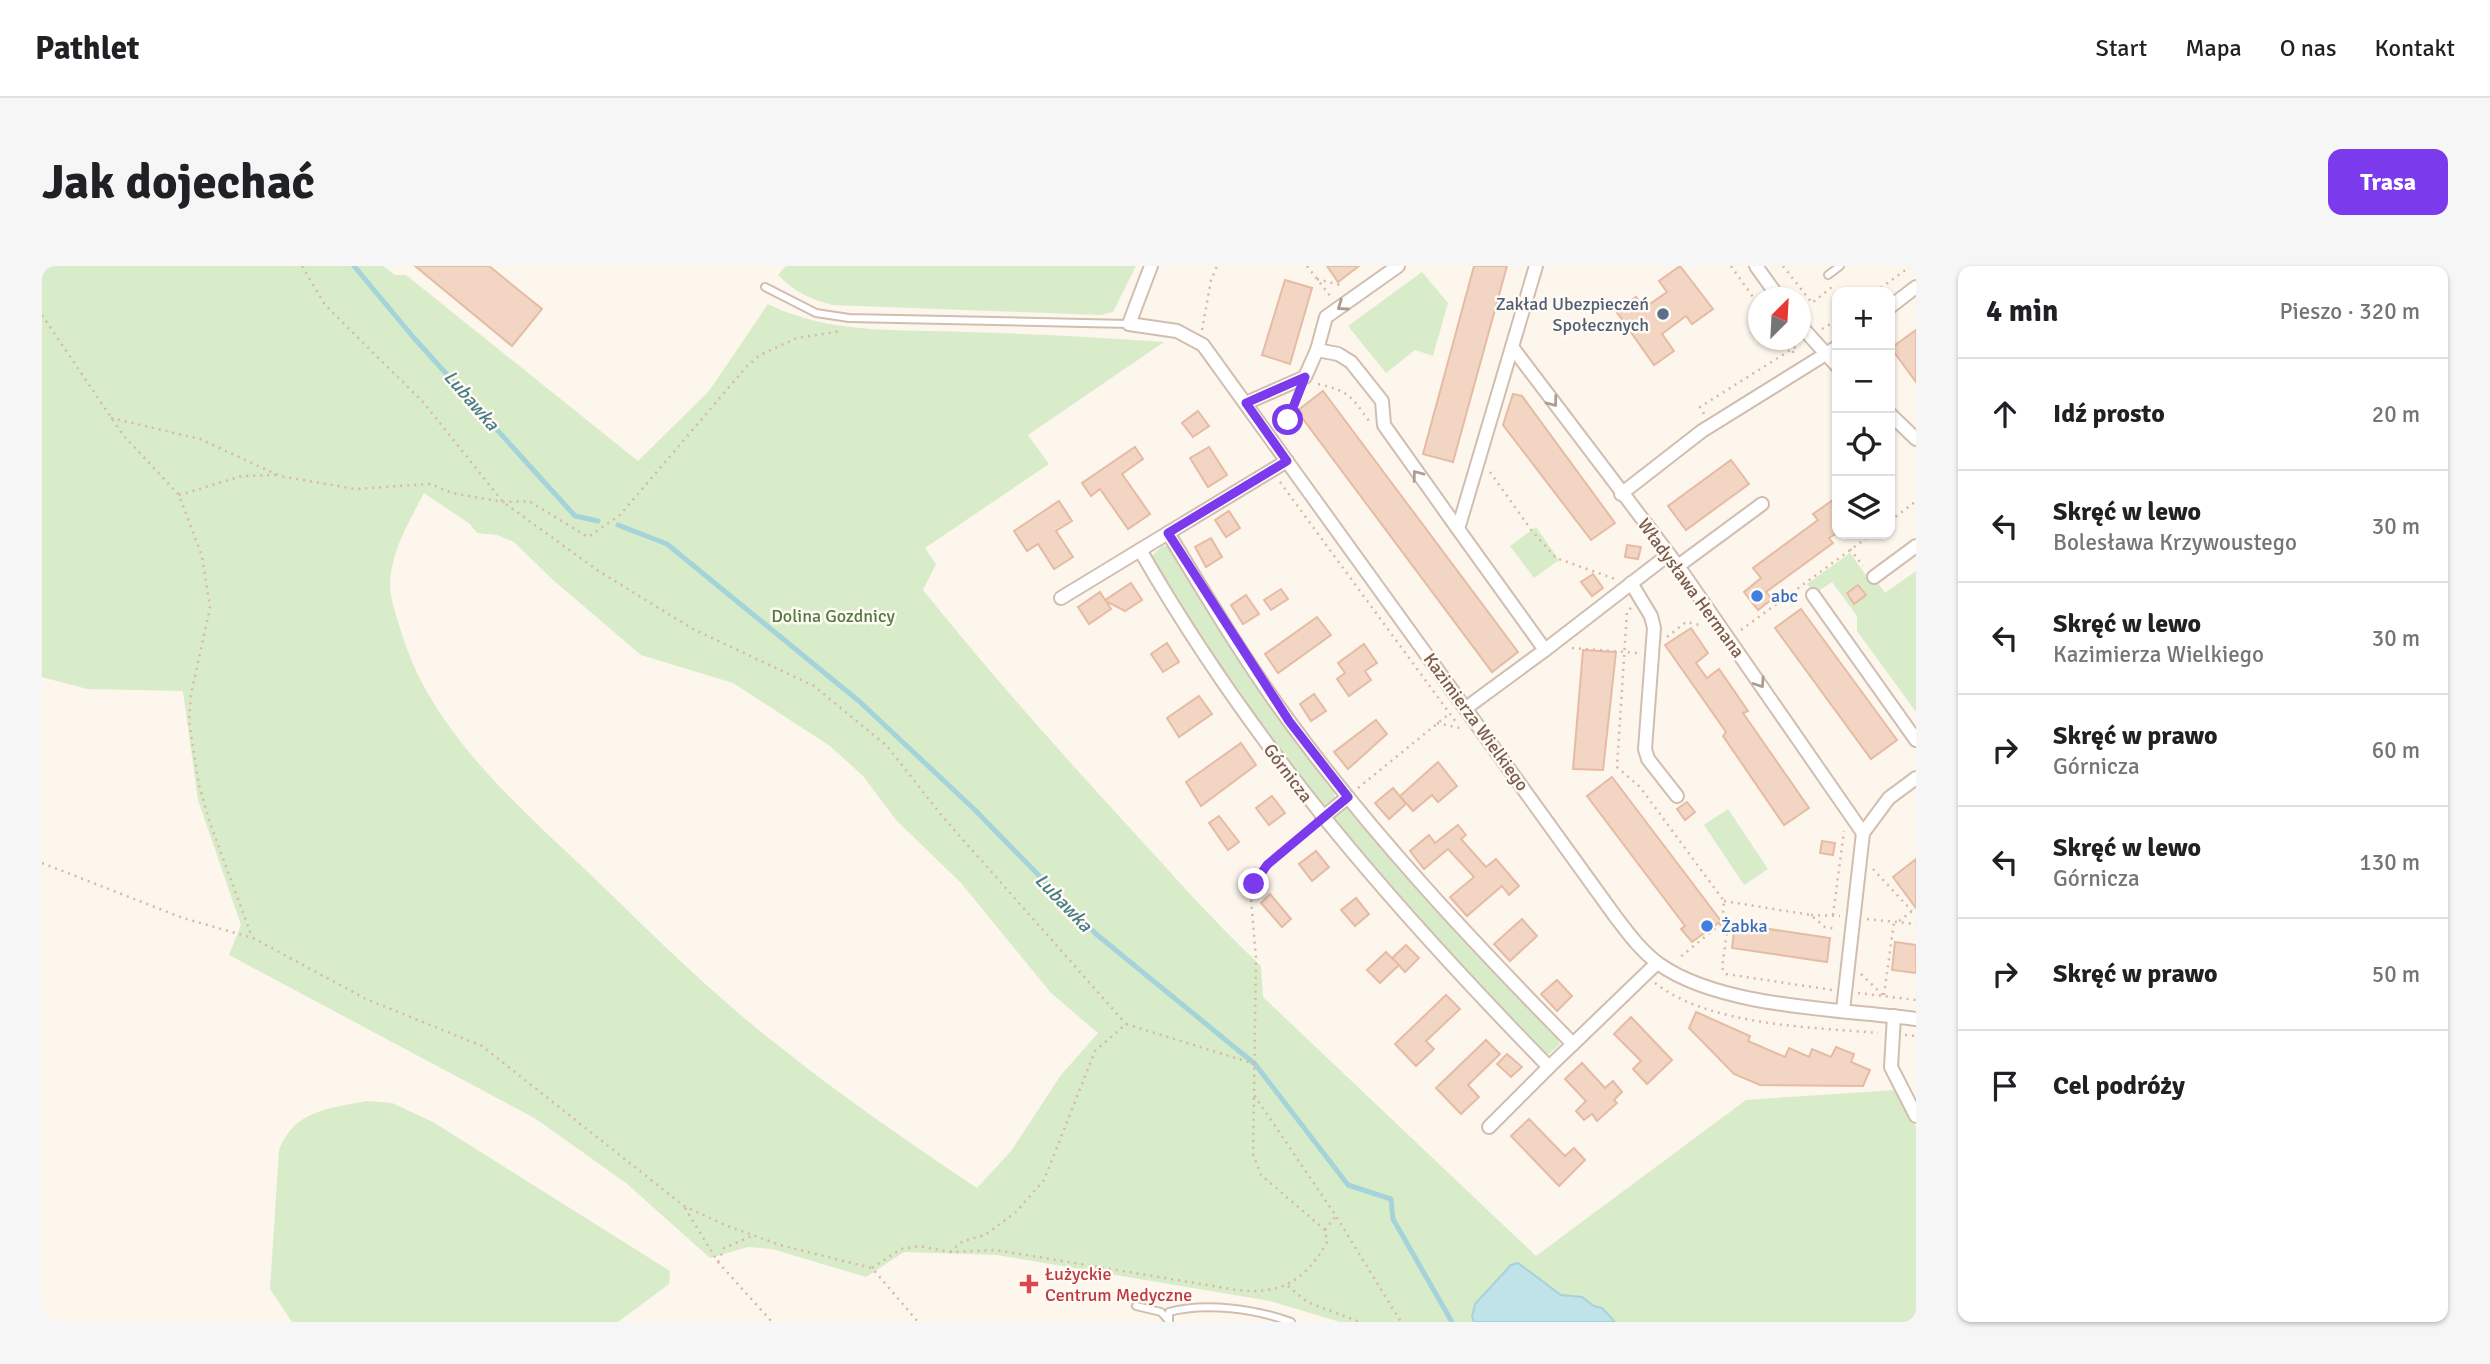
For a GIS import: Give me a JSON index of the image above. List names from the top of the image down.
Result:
{
  "streets": {
    "street": ["Władysława Hermana", "Kazimierza Wielkiego", "Górnicza"]
  },
  "water": ["Lubawka"],
  "parks": ["Dolina Gozdnicy"],
  "places": {
    "other": ["Zakład Ubezpieczeń Społecznych", "abc", "Żabka"],
    "health": ["Łużyckie Centrum Medyczne"]
  },
  "north": "top right",
  "page": {
    "header": "Pathlet",
    "nav": [
      "Start",
      "Mapa",
      "O nas",
      "Kontakt"
    ],
    "buttons": "Trasa",
    "title": "Jak dojechać",
    "heading": ["4 min", "Pieszo · 320 m"],
    "map_buttons": ["+", "−"],
    "list": [
      ["Idź prosto", "20 m"],
      ["Skręć w lewo", "Bolesława Krzywoustego", "30 m"],
      ["Skręć w lewo", "Kazimierza Wielkiego", "30 m"],
      ["Skręć w prawo", "Górnicza", "60 m"],
      ["Skręć w lewo", "Górnicza", "130 m"],
      ["Skręć w prawo", "50 m"],
      "Cel podróży"
    ]
  }
}
